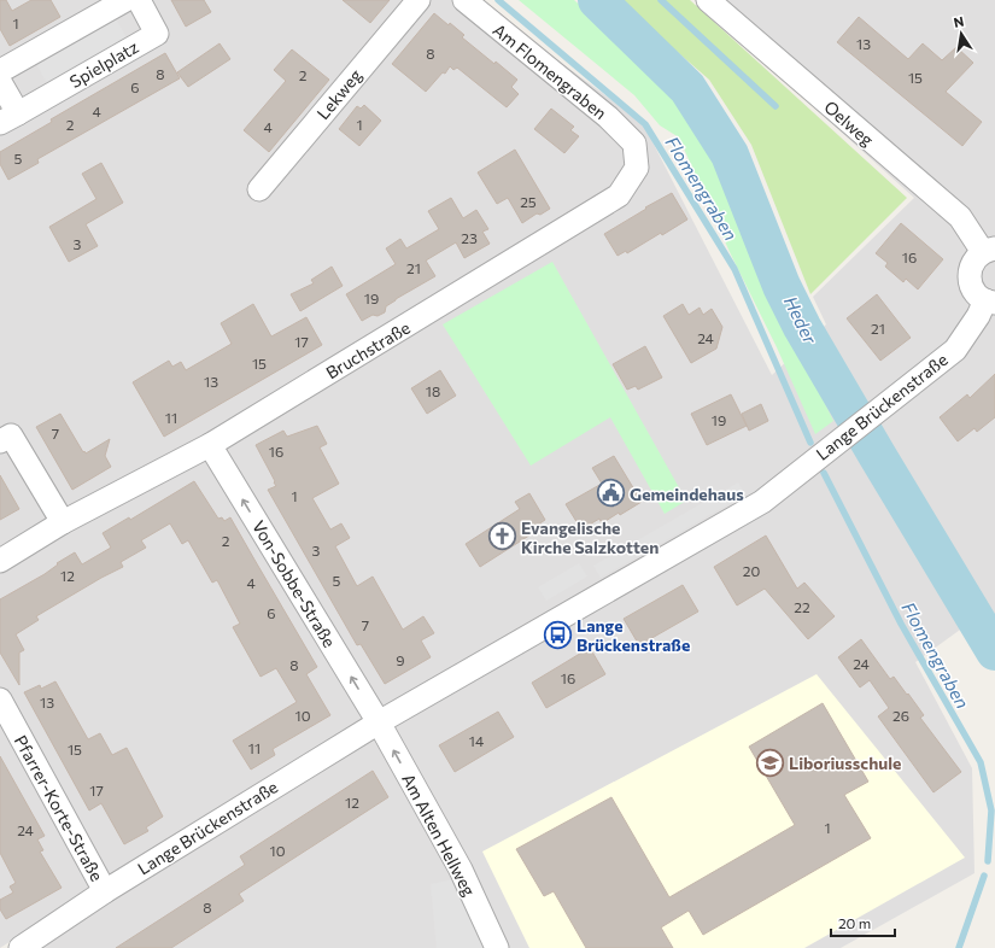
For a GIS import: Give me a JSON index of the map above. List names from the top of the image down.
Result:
{
  "streets": {
    "street": [
      "Spielplatz",
      "Am Flomengraben",
      "Lekweg",
      "Oelweg",
      "Bruchstraße",
      "Lange Brückenstraße",
      "Von-Sobbe-Straße",
      "Pfarrer-Korte-Straße",
      "Am Alten Hellweg"
    ]
  },
  "crossings": [
    ["Am Flomengraben", "Bruchstraße"],
    ["Bruchstraße", "Von-Sobbe-Straße"],
    ["Lange Brückenstraße", "Von-Sobbe-Straße"],
    ["Lange Brückenstraße", "Pfarrer-Korte-Straße"],
    ["Lange Brückenstraße", "Am Alten Hellweg"],
    ["Von-Sobbe-Straße", "Am Alten Hellweg"]
  ],
  "one_way": ["Von-Sobbe-Straße", "Am Alten Hellweg"],
  "water": ["Flomengraben", "Heder"],
  "places": {
    "public building": ["Gemeindehaus"],
    "church": ["Evangelische Kirche Salzkotten"],
    "bus stop": ["Lange Brückenstraße"],
    "school or university": ["Liboriusschule"]
  },
  "house_numbers": [
    "1",
    "13",
    "8",
    "8",
    "2",
    "15",
    "6",
    "4",
    "2",
    "1",
    "4",
    "5",
    "25",
    "23",
    "3",
    "16",
    "21",
    "19",
    "21",
    "24",
    "17",
    "15",
    "13",
    "18",
    "11",
    "19",
    "7",
    "16",
    "1",
    "2",
    "3",
    "20",
    "12",
    "5",
    "4",
    "22",
    "6",
    "7",
    "9",
    "24",
    "8",
    "16",
    "13",
    "10",
    "26",
    "14",
    "11",
    "15",
    "17",
    "12",
    "1",
    "24",
    "10",
    "8"
  ],
  "scale_bar": "20 m",
  "north": "top"
}
